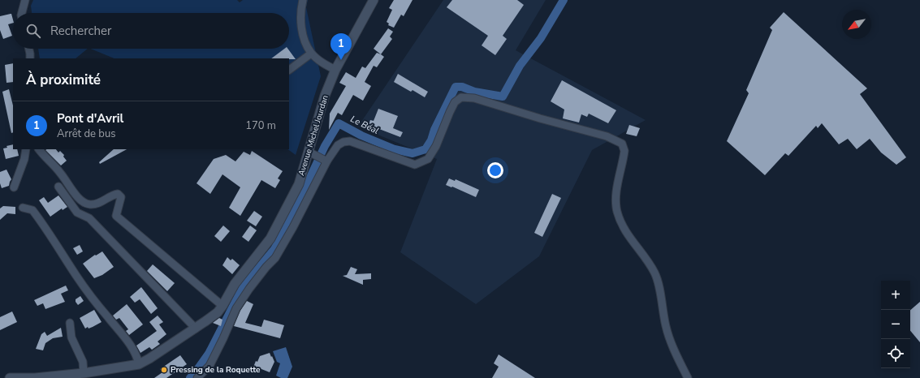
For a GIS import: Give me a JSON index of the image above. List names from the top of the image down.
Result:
{
  "streets": {
    "main road": ["Avenue Michel Jourdan"]
  },
  "water": ["Le Béal"],
  "places": ["Pressing de la Roquette"],
  "north": "bottom left",
  "page": {
    "search": "Rechercher",
    "pins": "1",
    "heading": "À proximité",
    "list": [
      {
        "mark": "1",
        "name": "Pont d'Avril",
        "note": "Arrêt de bus",
        "value": "170 m"
      }
    ],
    "map_buttons": ["+", "−"]
  }
}
